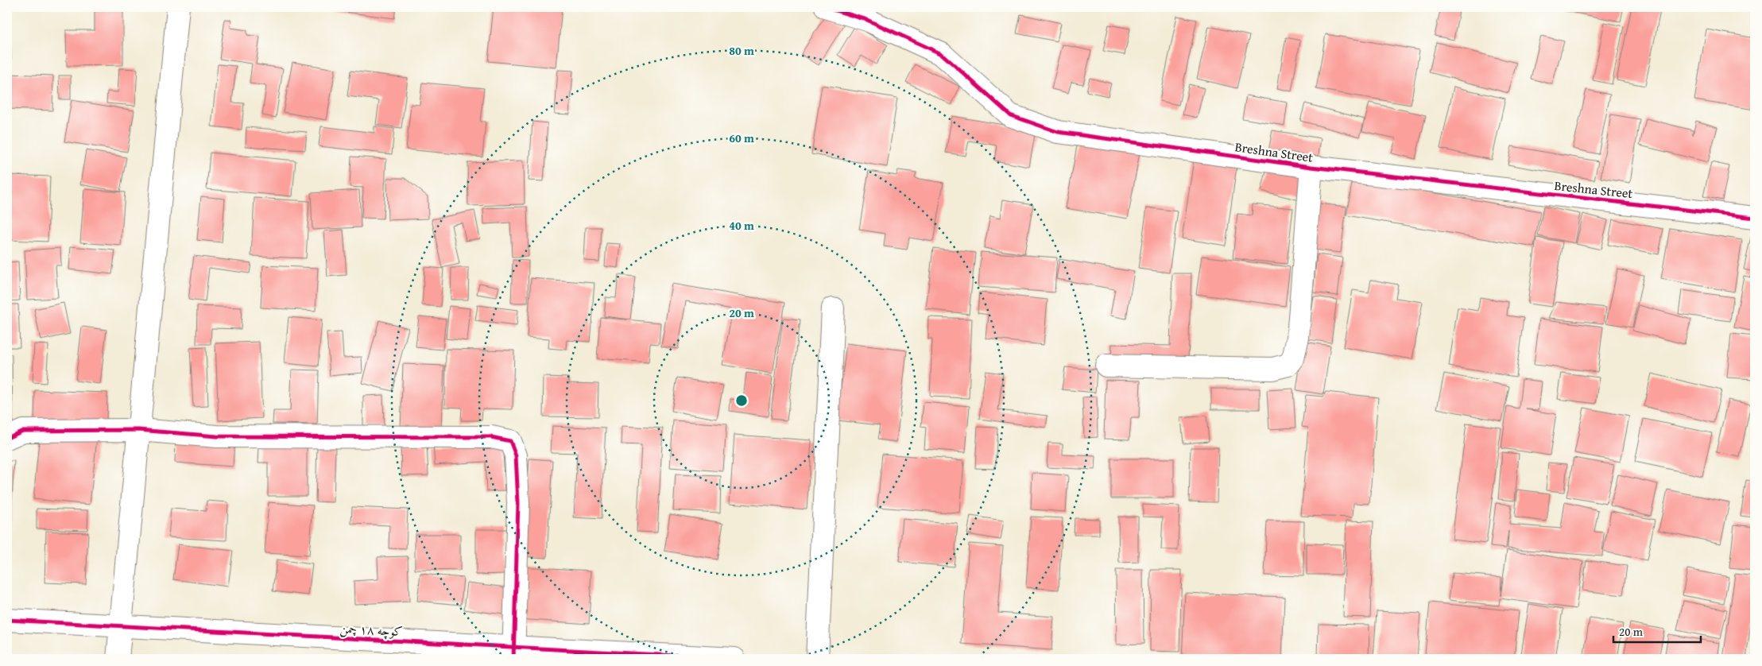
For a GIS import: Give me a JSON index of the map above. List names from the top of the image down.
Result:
{
  "streets": {
    "street": ["Breshna Street", "كوچه ١٨ چمن"]
  },
  "scale_bar": "20 m",
  "rings": [
    "80 m",
    "60 m",
    "40 m",
    "20 m"
  ]
}
